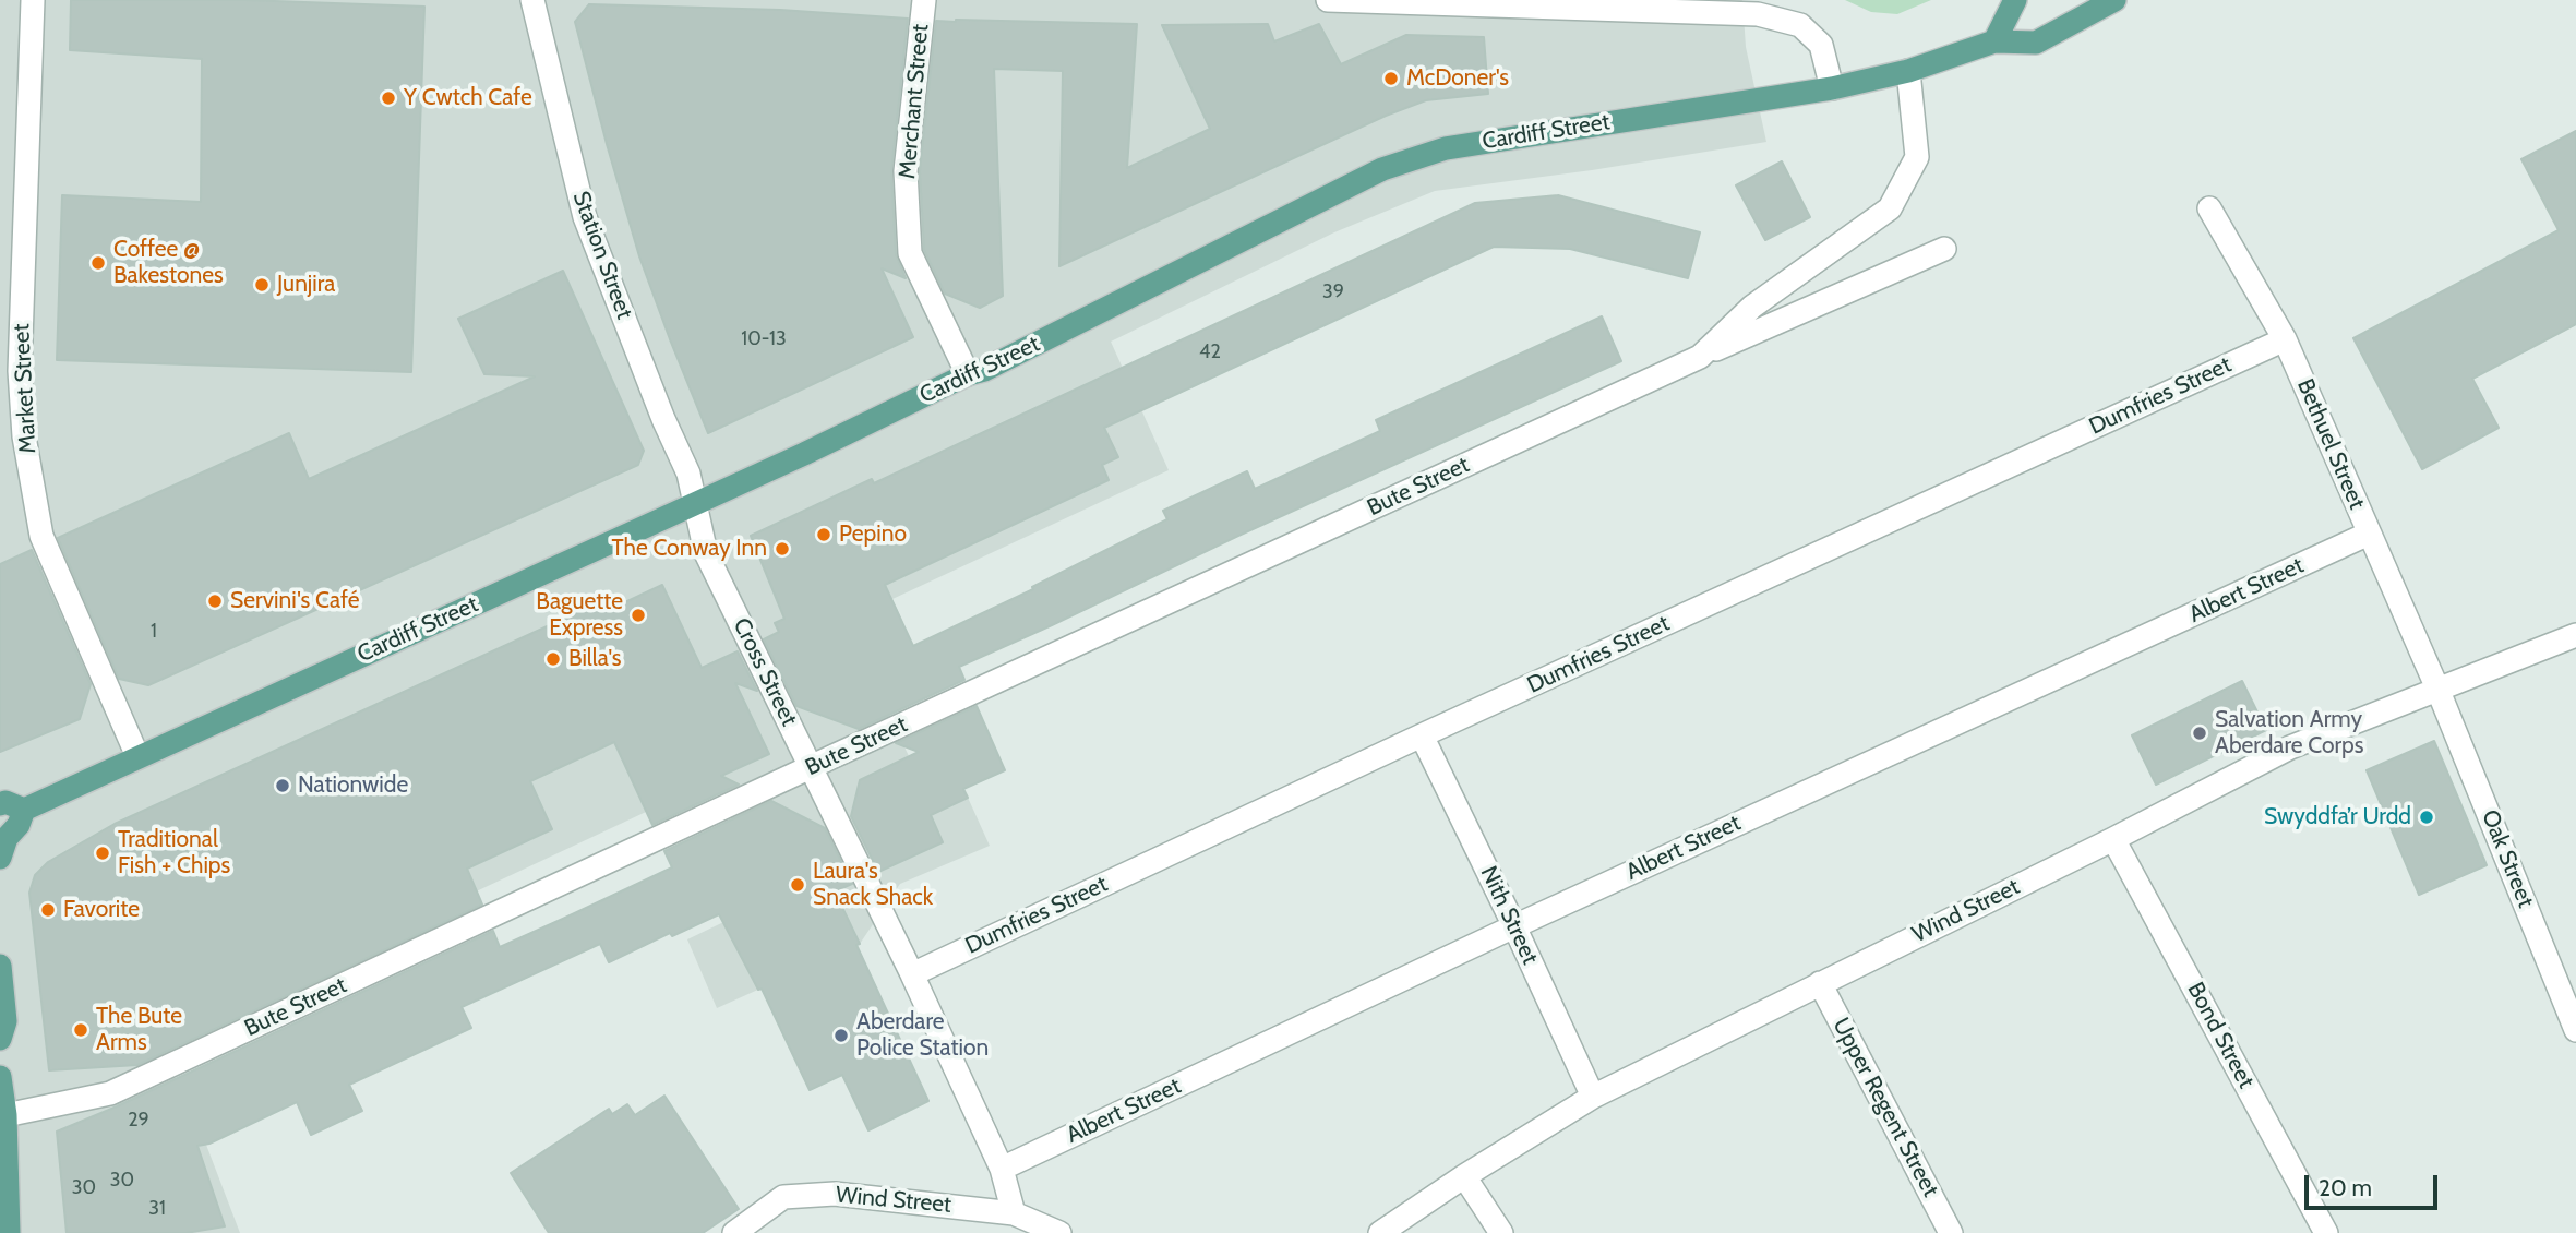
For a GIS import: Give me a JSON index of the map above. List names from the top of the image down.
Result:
{
  "streets": {
    "main road": ["Cardiff Street"],
    "street": [
      "Merchant Street",
      "Station Street",
      "Market Street",
      "Dumfries Street",
      "Bethuel Street",
      "Bute Street",
      "Albert Street",
      "Cross Street",
      "Oak Street",
      "Wind Street",
      "Nith Street",
      "Bond Street",
      "Upper Regent Street"
    ]
  },
  "crossings": [
    ["Merchant Street", "Cardiff Street"],
    ["Cardiff Street", "Station Street"],
    ["Cardiff Street", "Market Street"],
    ["Cardiff Street", "Bute Street"],
    ["Cardiff Street", "Cross Street"],
    ["Station Street", "Cross Street"],
    ["Dumfries Street", "Bethuel Street"],
    ["Dumfries Street", "Cross Street"],
    ["Dumfries Street", "Nith Street"],
    ["Bethuel Street", "Albert Street"],
    ["Bethuel Street", "Oak Street"],
    ["Bethuel Street", "Wind Street"],
    ["Bute Street", "Cross Street"],
    ["Albert Street", "Cross Street"],
    ["Albert Street", "Nith Street"],
    ["Cross Street", "Wind Street"],
    ["Oak Street", "Wind Street"],
    ["Wind Street", "Nith Street"],
    ["Wind Street", "Bond Street"],
    ["Wind Street", "Upper Regent Street"]
  ],
  "places": [
    "McDoner's",
    "Y Cwtch Cafe",
    "Coffee @ Bakestones",
    "Junjira",
    "Pepino",
    "The Conway Inn",
    "Servini's Café",
    "Baguette Express",
    "Billa's",
    "Salvation Army Aberdare Corps",
    "Nationwide",
    "Swyddfa’r Urdd",
    "Traditional Fish + Chips",
    "Laura's Snack Shack",
    "Favorite",
    "The Bute Arms",
    "Aberdare Police Station"
  ],
  "house_numbers": [
    "39",
    "10-13",
    "42",
    "1",
    "29",
    "30",
    "30",
    "31"
  ],
  "scale_bar": "20 m"
}
